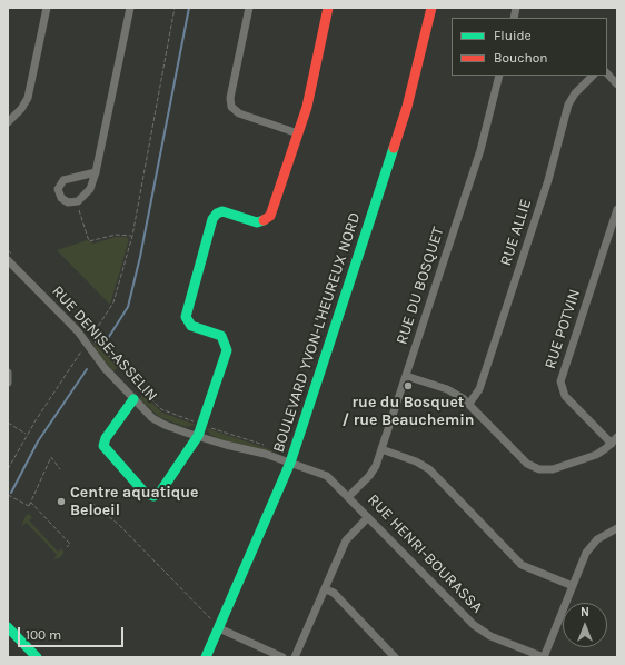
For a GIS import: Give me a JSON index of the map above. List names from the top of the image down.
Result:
{
  "streets": {
    "street": [
      "RUE ALLIE",
      "RUE DU BOSQUET",
      "RUE POTVIN",
      "BOULEVARD YVON-L'HEUREUX NORD",
      "RUE DENISE-ASSELIN",
      "RUE HENRI-BOURASSA"
    ]
  },
  "crossings": [
    ["RUE DU BOSQUET", "RUE HENRI-BOURASSA"],
    ["BOULEVARD YVON-L'HEUREUX NORD", "RUE DENISE-ASSELIN"],
    ["BOULEVARD YVON-L'HEUREUX NORD", "RUE HENRI-BOURASSA"],
    ["RUE DENISE-ASSELIN", "RUE HENRI-BOURASSA"]
  ],
  "places": ["rue du Bosquet / rue Beauchemin", "Centre aquatique Beloeil"],
  "legend": ["Fluide", "Bouchon"],
  "scale_bar": "100 m",
  "north": "top"
}
